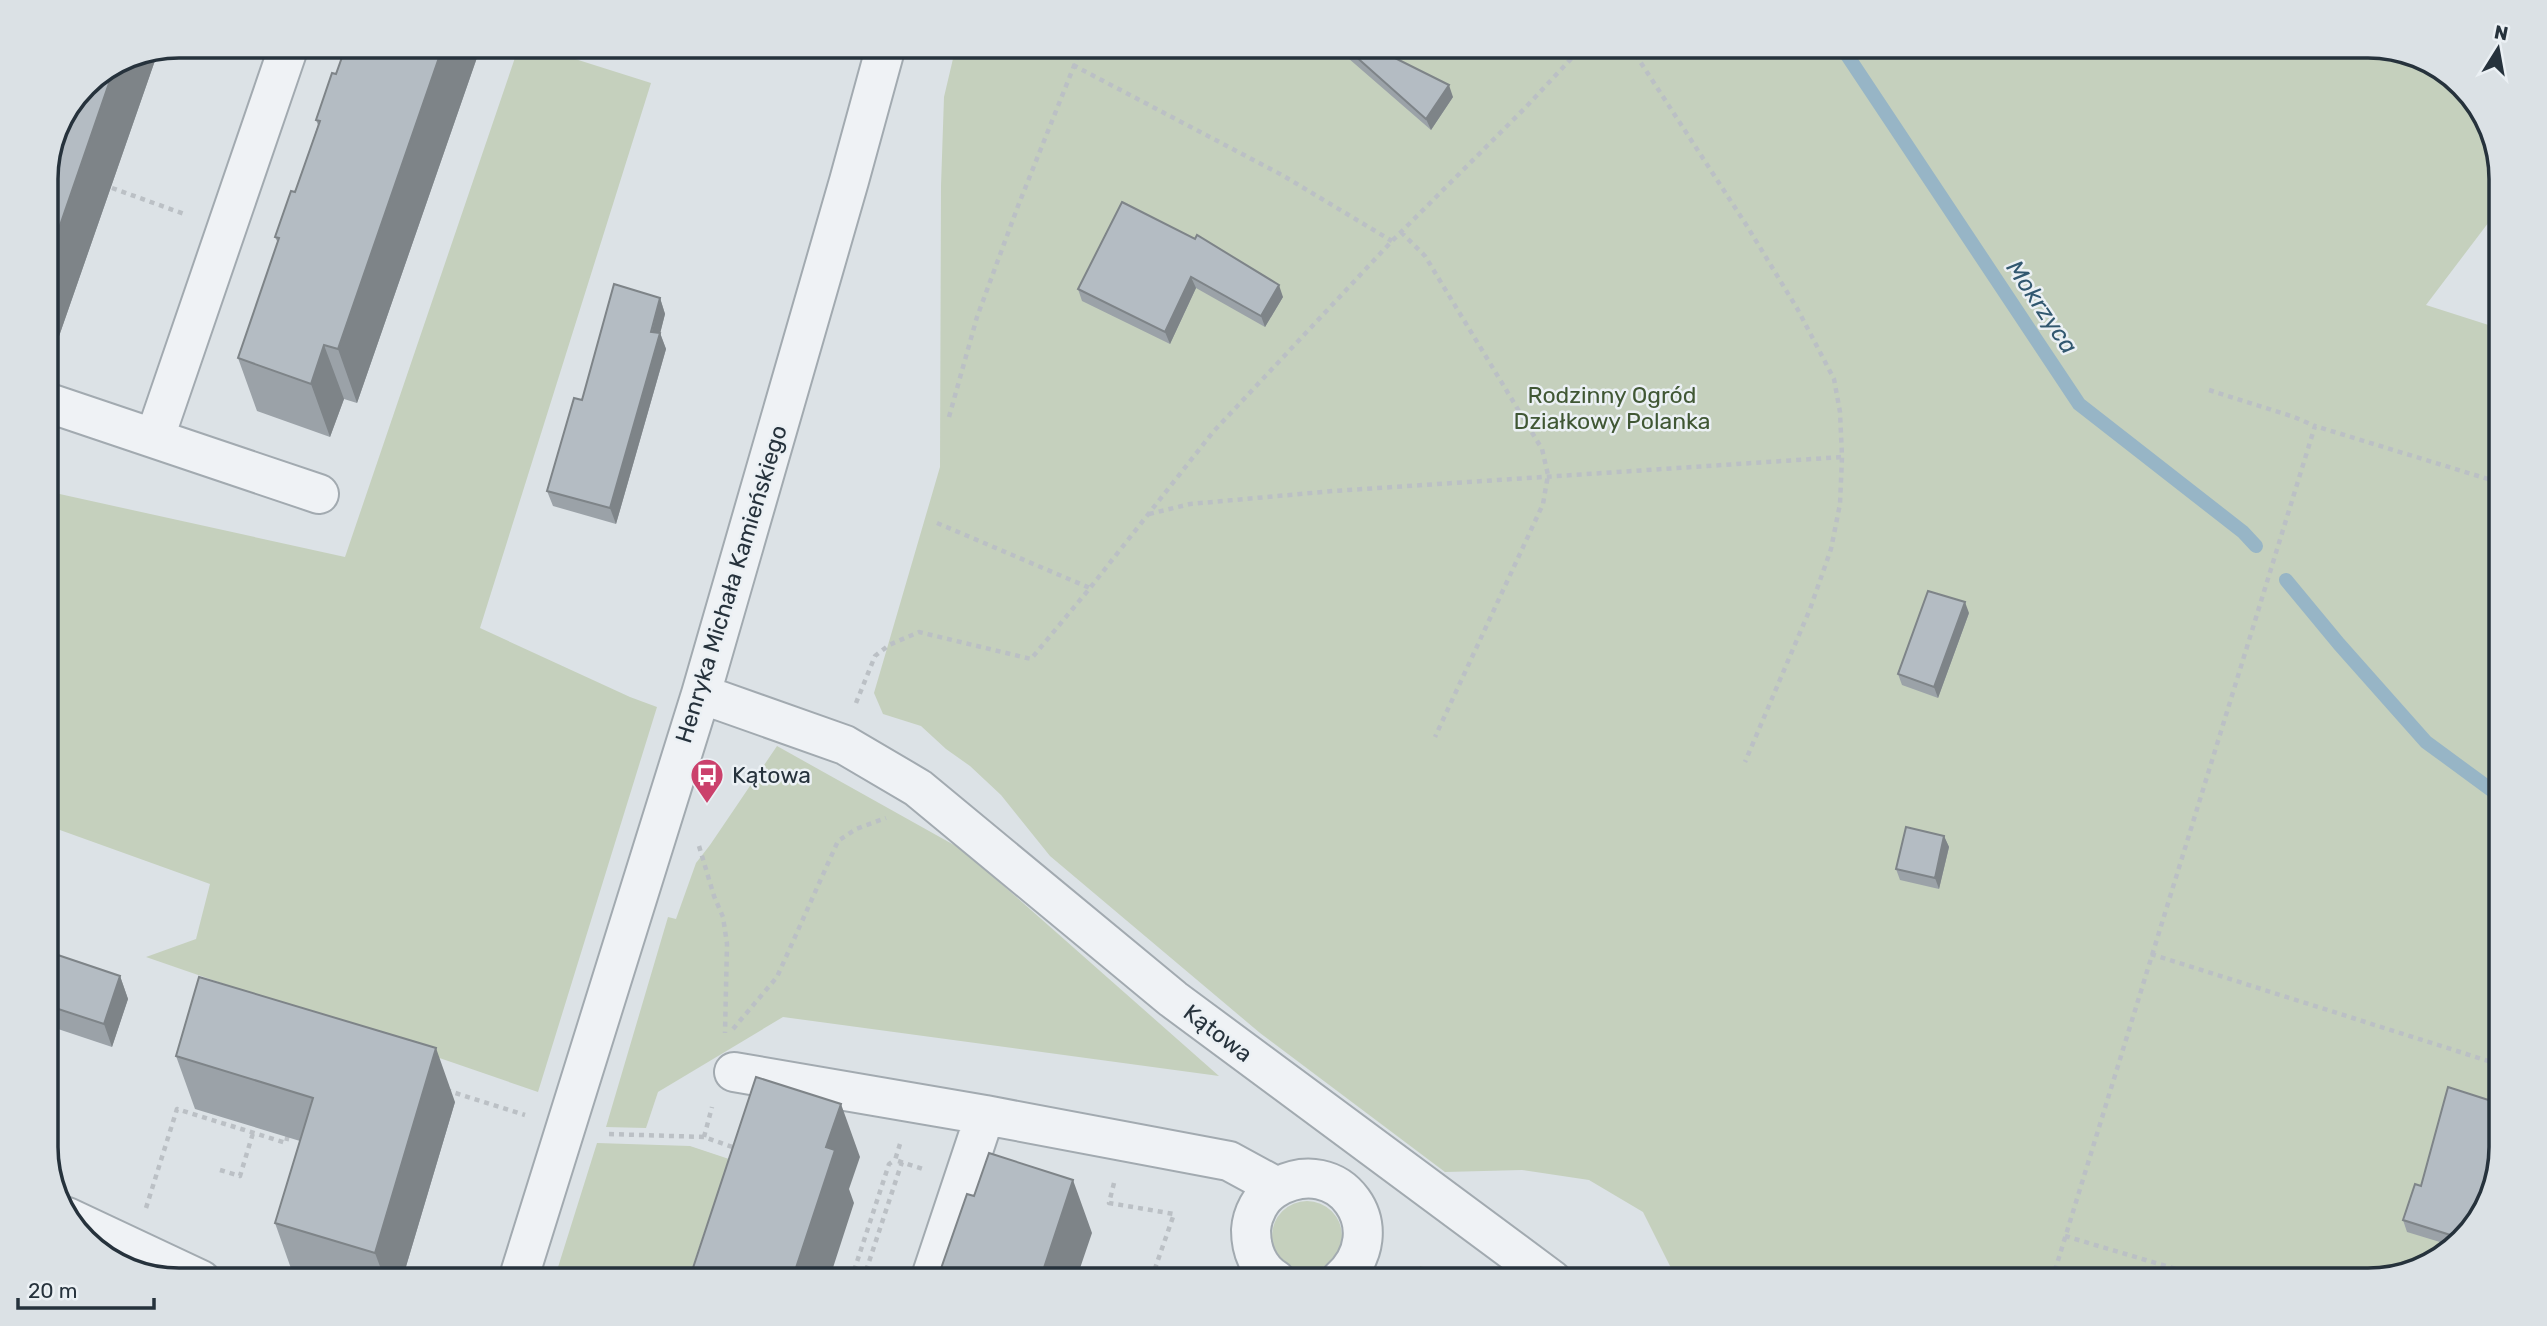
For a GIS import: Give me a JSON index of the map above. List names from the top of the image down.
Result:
{
  "streets": {
    "street": ["Henryka Michała Kamieńskiego", "Kątowa"]
  },
  "crossings": [
    ["Henryka Michała Kamieńskiego", "Kątowa"]
  ],
  "water": ["Mokrzyca"],
  "parks": ["Rodzinny Ogród Działkowy Polanka"],
  "places": {
    "bus stop": ["Kątowa"]
  },
  "scale_bar": "20 m",
  "north": "top"
}
